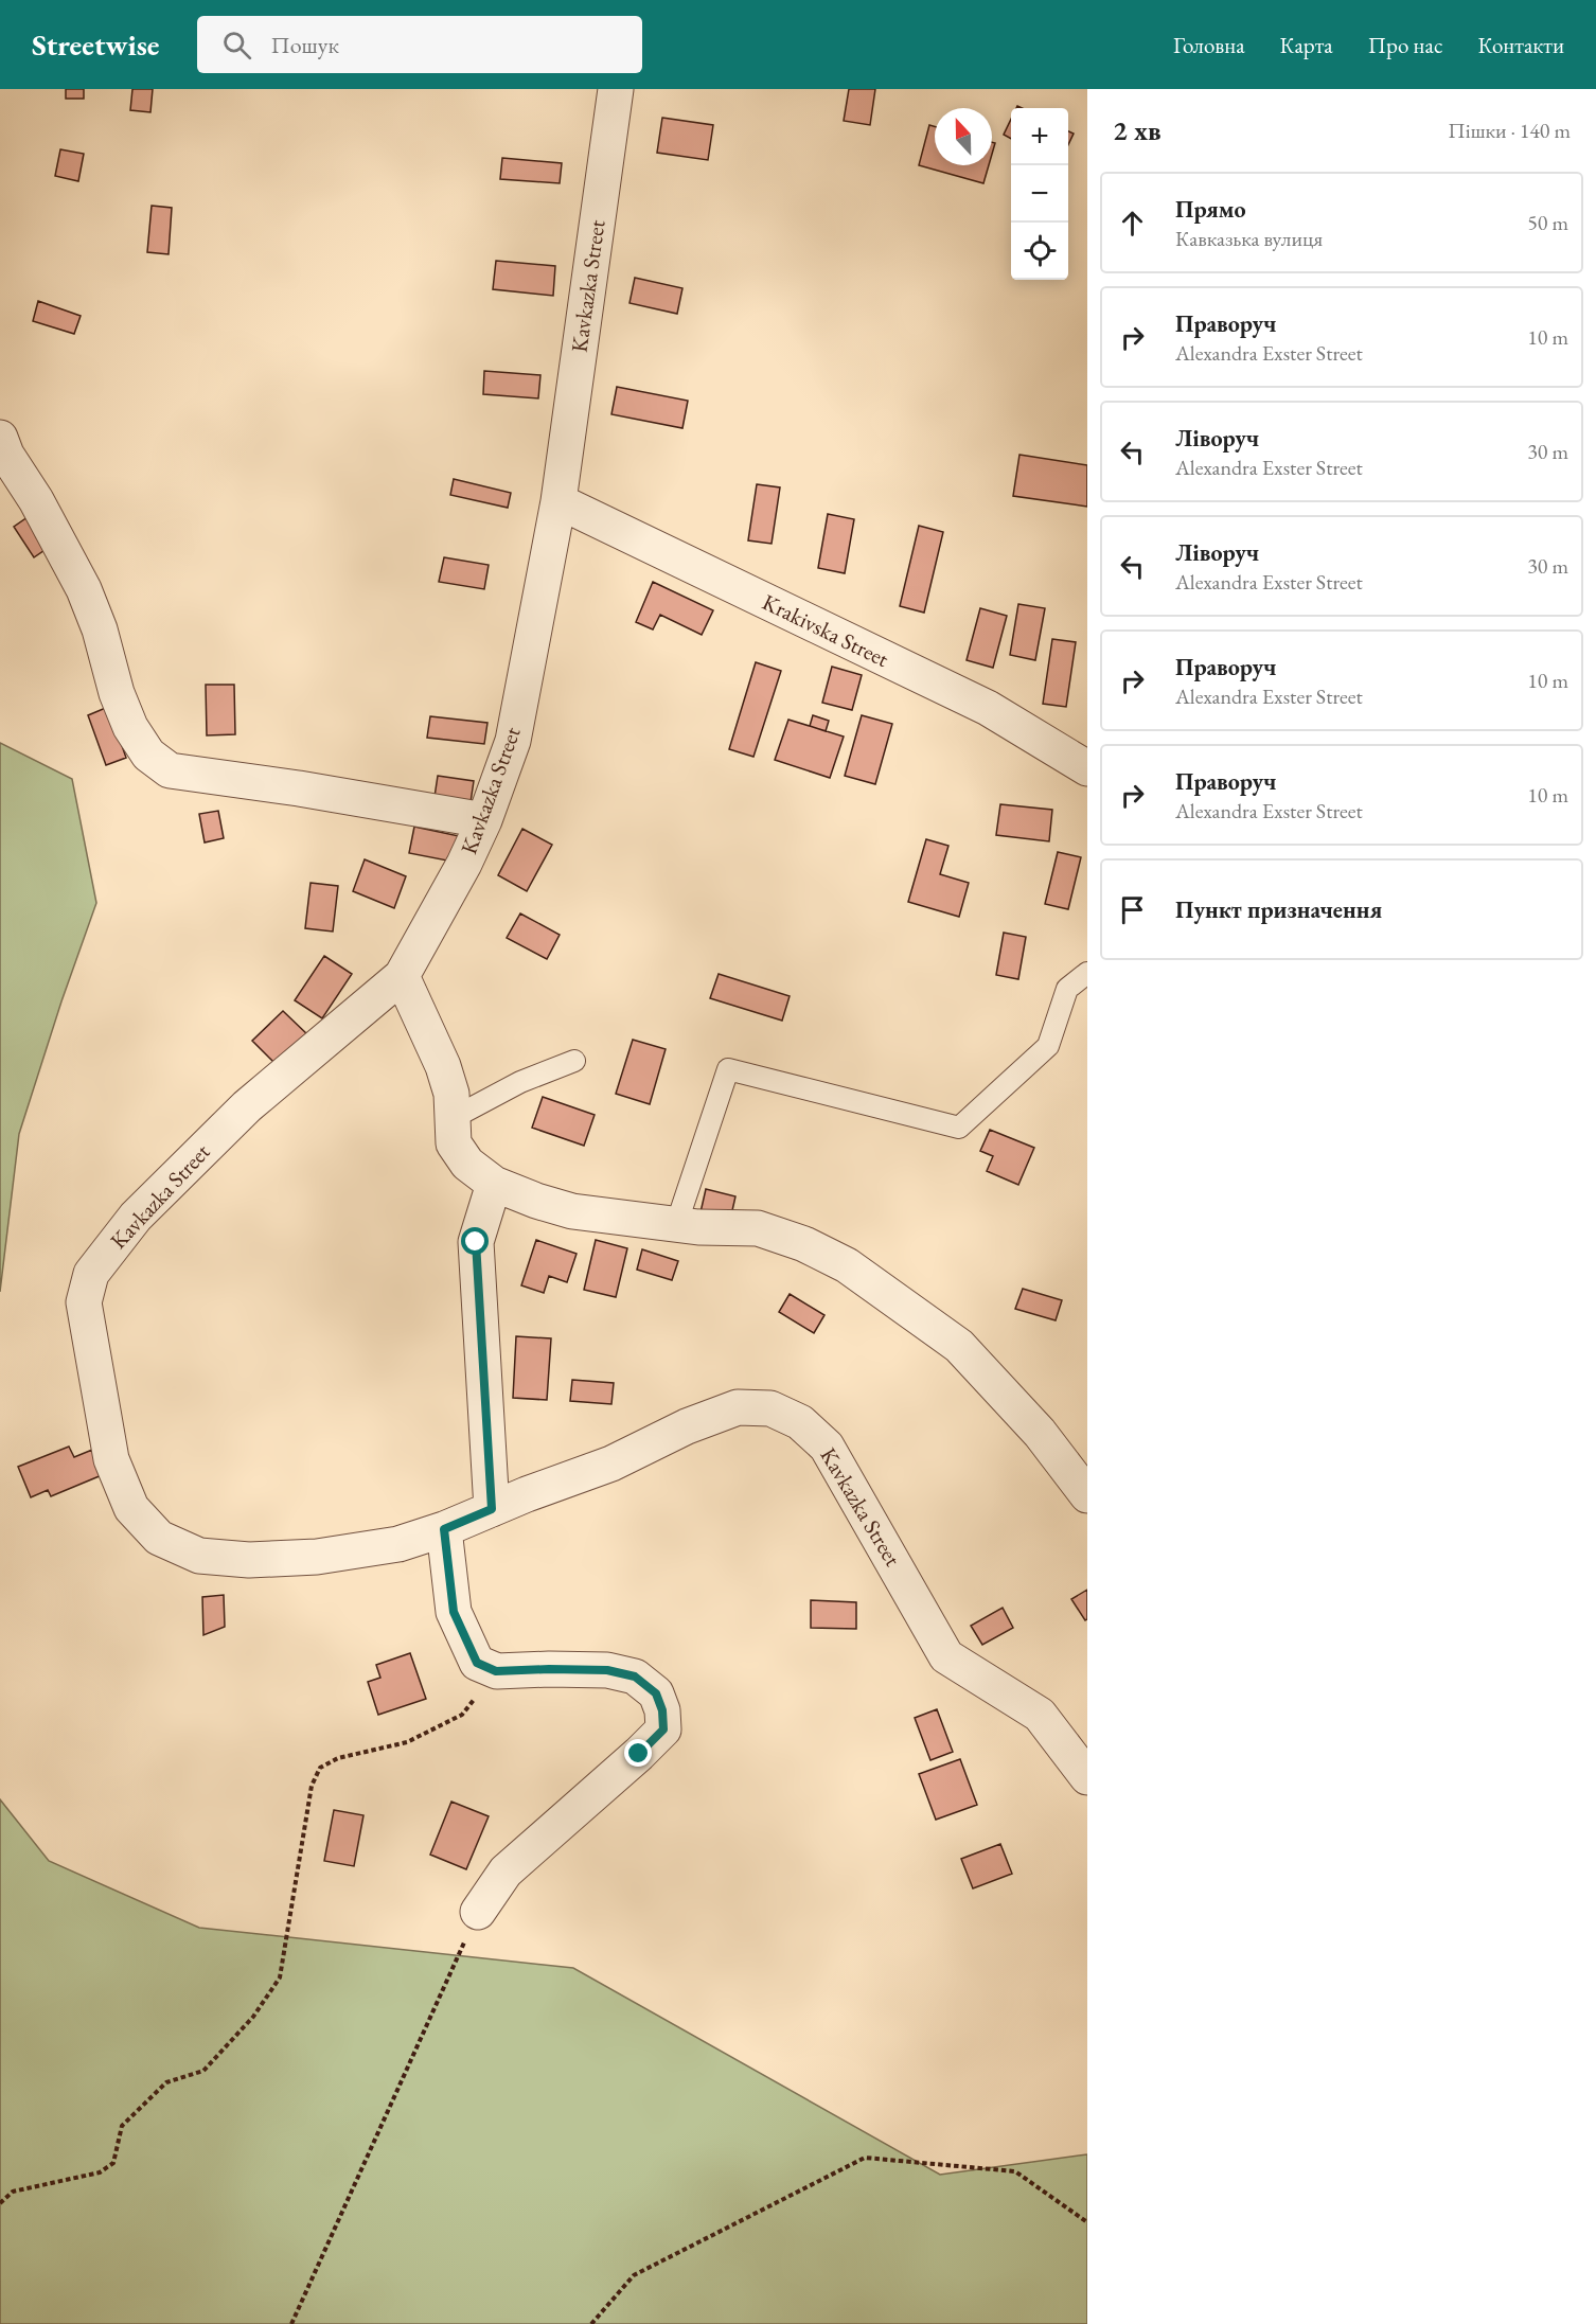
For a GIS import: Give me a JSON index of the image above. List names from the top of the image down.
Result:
{
  "streets": {
    "street": ["Kavkazka Street", "Krakivska Street"]
  },
  "crossings": [
    ["Kavkazka Street", "Krakivska Street"]
  ],
  "north": "top",
  "page": {
    "header": "Streetwise",
    "search": "Пошук",
    "nav": [
      "Головна",
      "Карта",
      "Про нас",
      "Контакти"
    ],
    "heading": ["2 хв", "Пішки · 140 m"],
    "map_buttons": ["+", "−"],
    "list": [
      ["Прямо", "Кавказька вулиця", "50 m"],
      ["Праворуч", "Alexandra Exster Street", "10 m"],
      ["Ліворуч", "Alexandra Exster Street", "30 m"],
      ["Ліворуч", "Alexandra Exster Street", "30 m"],
      ["Праворуч", "Alexandra Exster Street", "10 m"],
      ["Праворуч", "Alexandra Exster Street", "10 m"],
      "Пункт призначення"
    ]
  }
}
